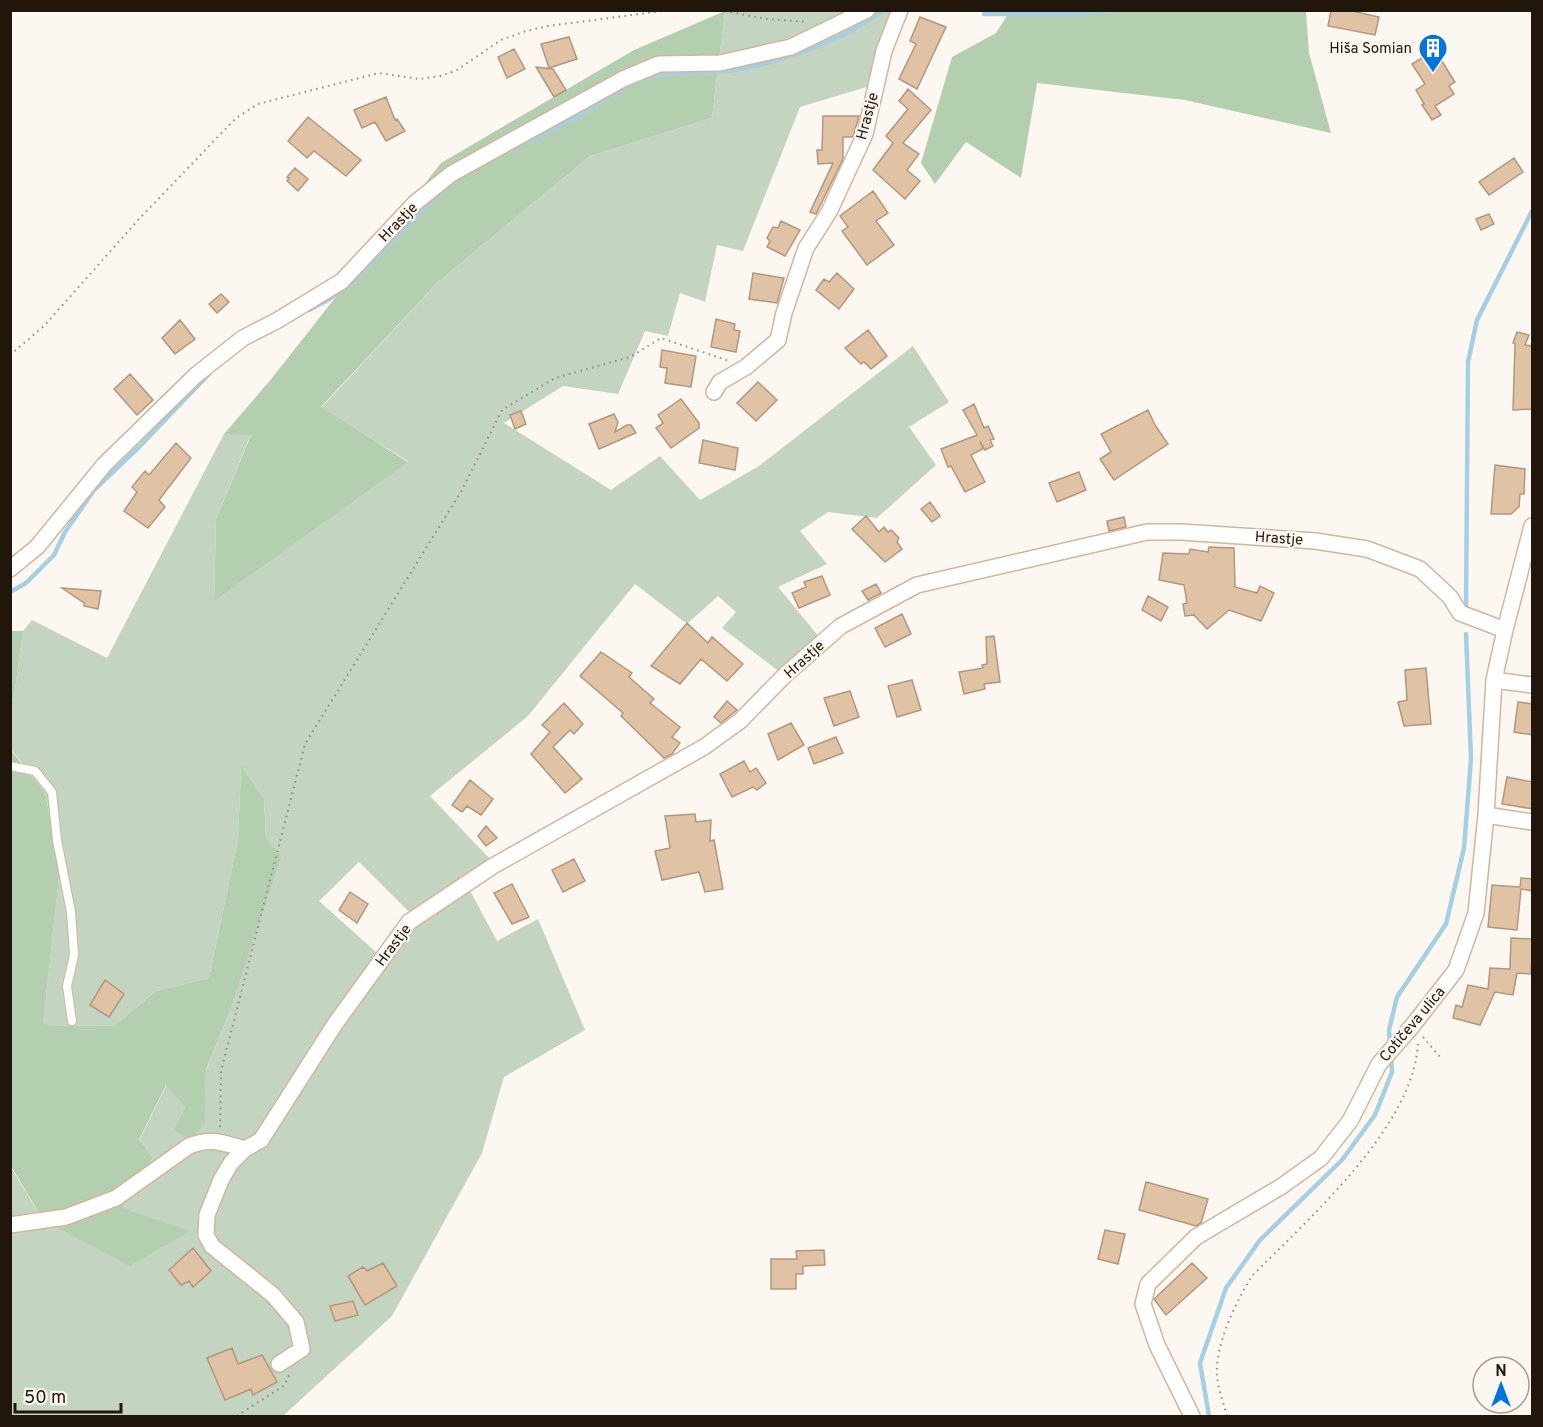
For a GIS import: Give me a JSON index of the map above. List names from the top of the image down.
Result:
{
  "streets": {
    "street": ["Hrastje", "Cotičeva ulica"]
  },
  "crossings": [
    ["Hrastje", "Cotičeva ulica"]
  ],
  "places": {
    "building": ["Hiša Somian"]
  },
  "scale_bar": "50 m",
  "north": "top"
}
